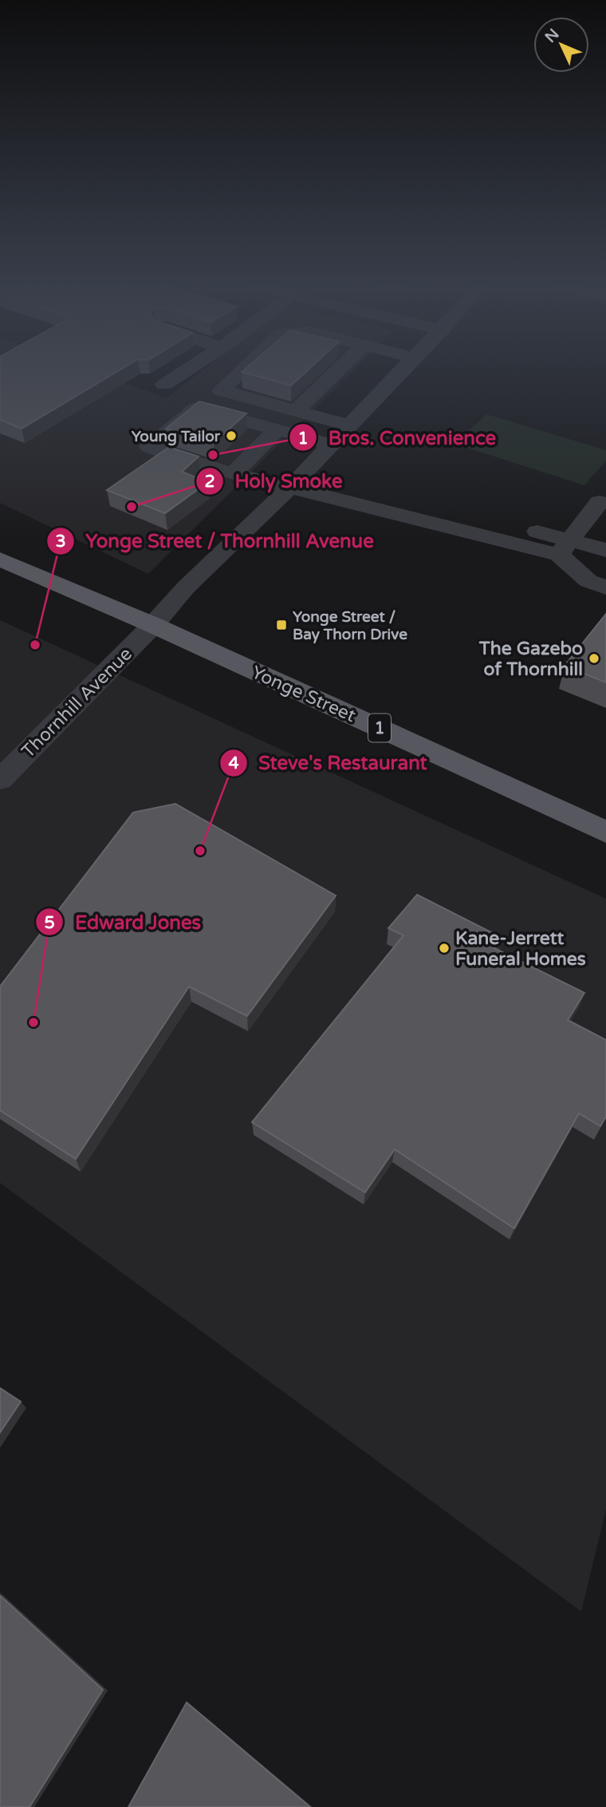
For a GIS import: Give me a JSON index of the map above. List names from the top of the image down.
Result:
{
  "streets": {
    "main road": ["Yonge Street", "1"],
    "street": ["Thornhill Avenue"]
  },
  "crossings": [
    ["Yonge Street", "Thornhill Avenue"]
  ],
  "places": {
    "other": [
      "Young Tailor",
      "Bros. Convenience",
      "Holy Smoke",
      "Yonge Street / Thornhill Avenue",
      "The Gazebo of Thornhill",
      "Steve's Restaurant",
      "Kane-Jerrett Funeral Homes",
      "Edward Jones"
    ],
    "transit": ["Yonge Street / Bay Thorn Drive"]
  },
  "north": "top left"
}
